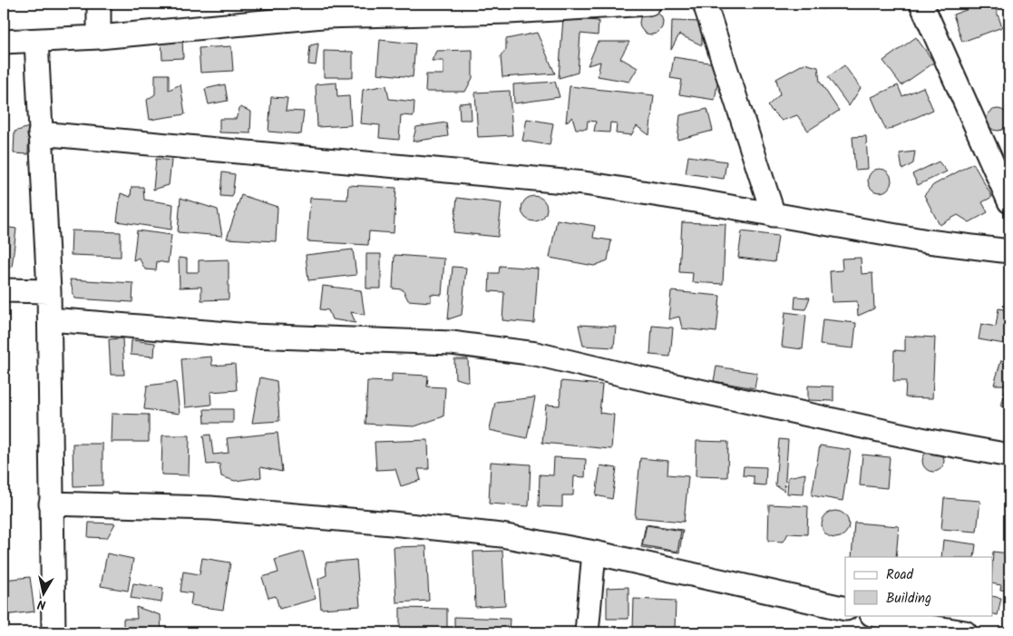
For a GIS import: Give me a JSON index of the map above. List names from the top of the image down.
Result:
{
  "legend": ["Road", "Building"],
  "north": "bottom"
}
